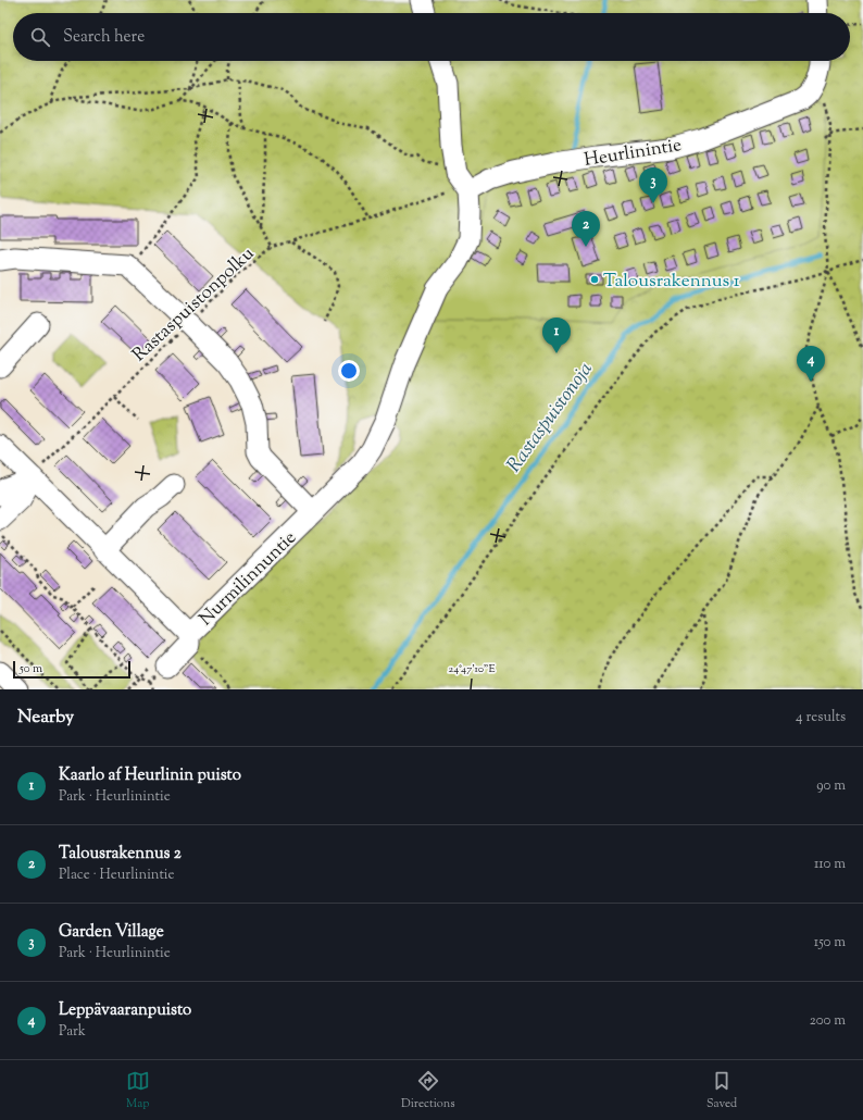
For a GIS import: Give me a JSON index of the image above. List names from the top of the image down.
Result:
{
  "streets": {
    "street": ["Heurlinintie", "Nurmilinnuntie"],
    "path": ["Rastaspuistonpolku"]
  },
  "crossings": [
    ["Heurlinintie", "Rastaspuistonpolku"],
    ["Heurlinintie", "Nurmilinnuntie"],
    ["Rastaspuistonpolku", "Nurmilinnuntie"]
  ],
  "water": ["Rastaspuistonoja"],
  "places": ["Talousrakennus 1"],
  "scale_bar": "50 m",
  "page": {
    "search": "Search here",
    "pins": [
      "3",
      "2",
      "1",
      "4"
    ],
    "scale": "50 m",
    "heading": ["Nearby", "4 results"],
    "list": [
      {
        "mark": "1",
        "name": "Kaarlo af Heurlinin puisto",
        "note": "Park · Heurlinintie",
        "value": "90 m"
      },
      {
        "mark": "2",
        "name": "Talousrakennus 2",
        "note": "Place · Heurlinintie",
        "value": "110 m"
      },
      {
        "mark": "3",
        "name": "Garden Village",
        "note": "Park · Heurlinintie",
        "value": "150 m"
      },
      {
        "mark": "4",
        "name": "Leppävaaranpuisto",
        "note": "Park",
        "value": "200 m"
      }
    ],
    "nav": ["Map", "Directions", "Saved"]
  },
  "coordinates": ["24°47'10\"E"]
}
